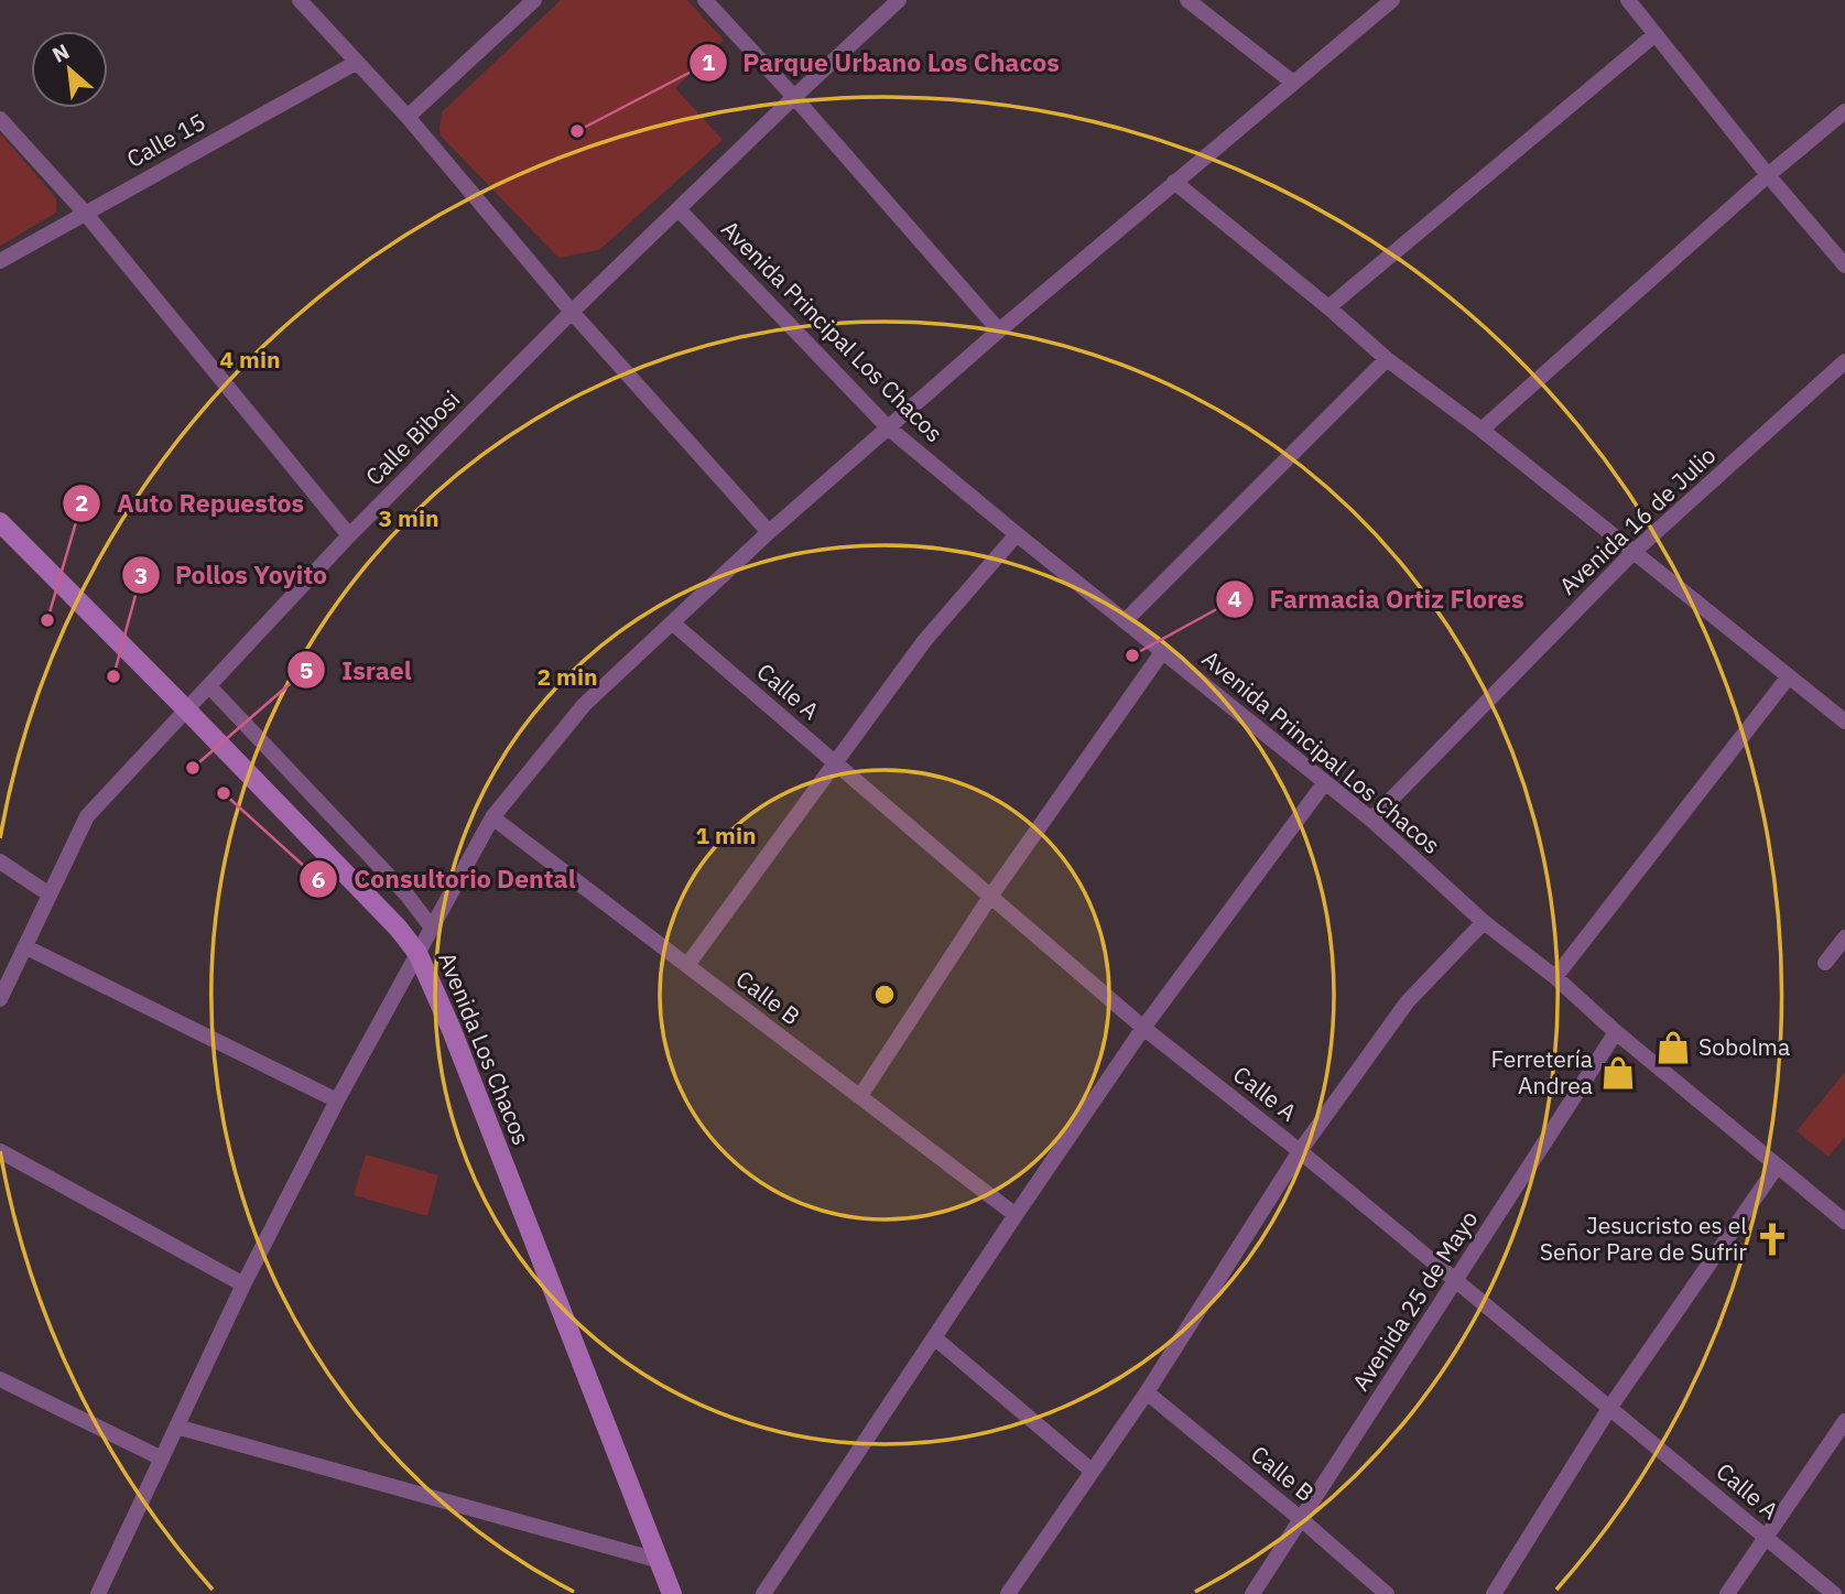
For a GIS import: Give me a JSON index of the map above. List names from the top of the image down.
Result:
{
  "streets": {
    "street": [
      "Calle 15",
      "Avenida Principal Los Chacos",
      "Calle Bibosi",
      "Avenida 16 de Julio",
      "Calle A",
      "Calle B",
      "Avenida Los Chacos",
      "Avenida 25 de Mayo"
    ]
  },
  "crossings": [
    ["Avenida Principal Los Chacos", "Calle Bibosi"],
    ["Avenida Principal Los Chacos", "Avenida 16 de Julio"],
    ["Avenida Principal Los Chacos", "Avenida 25 de Mayo"],
    ["Calle Bibosi", "Avenida Los Chacos"],
    ["Calle A", "Avenida 25 de Mayo"],
    ["Calle B", "Avenida 25 de Mayo"]
  ],
  "places": {
    "other": [
      "Parque Urbano Los Chacos",
      "Auto Repuestos",
      "Farmacia Ortiz Flores",
      "Pollos Yoyito",
      "Israel",
      "Consultorio Dental"
    ],
    "shop": ["Sobolma", "Ferretería Andrea"],
    "church": ["Jesucristo es el Señor Pare de Sufrir"]
  },
  "north": "top left",
  "rings": [
    "4 min",
    "3 min",
    "2 min",
    "1 min"
  ]
}
